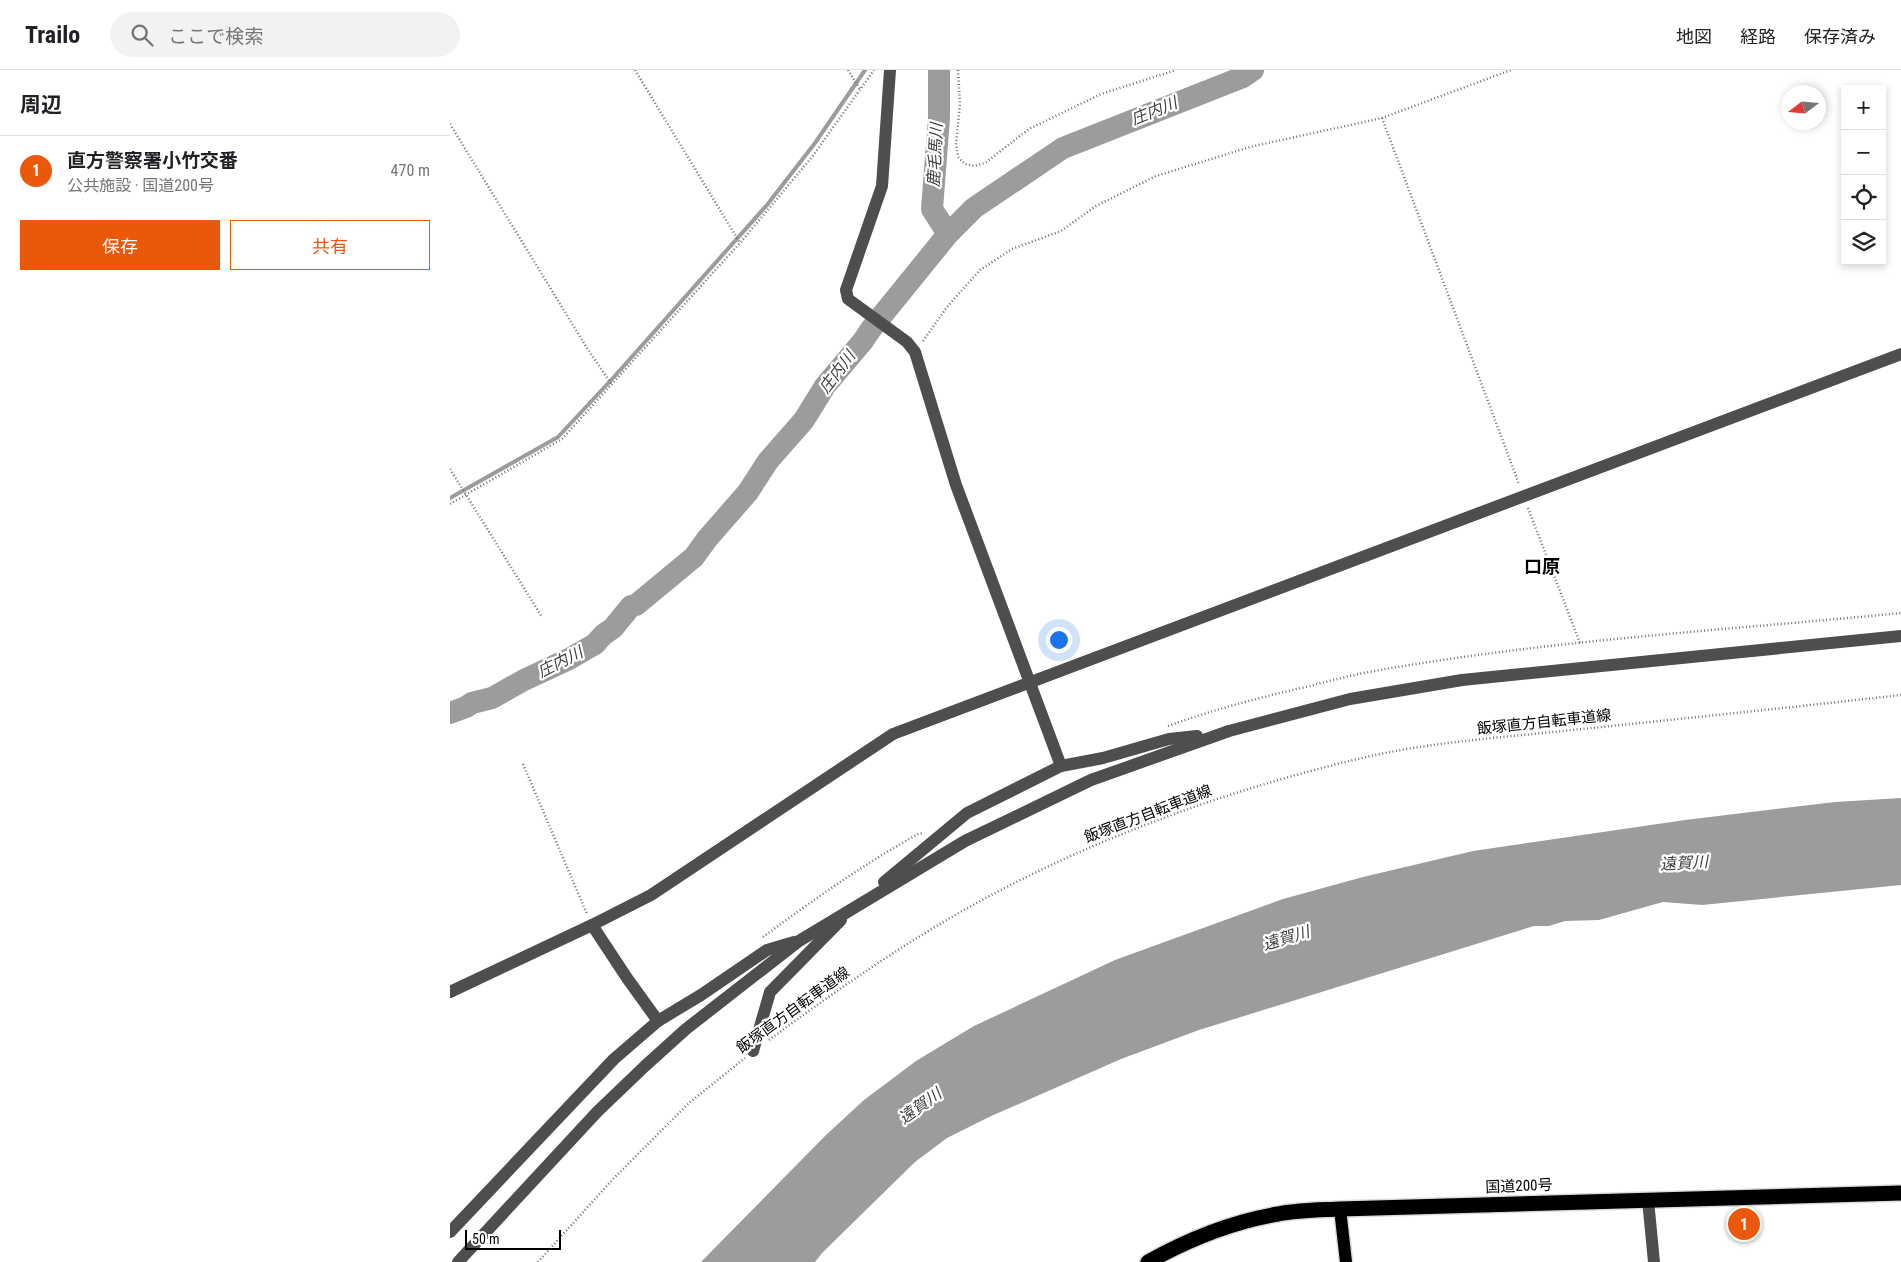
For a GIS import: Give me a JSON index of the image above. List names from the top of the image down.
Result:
{
  "streets": {
    "highway": ["国道200号"],
    "path": ["飯塚直方自転車道線"]
  },
  "districts": ["口原"],
  "water": ["庄内川", "鹿毛馬川", "遠賀川"],
  "scale_bar": "50 m",
  "north": "left",
  "page": {
    "header": "Trailo",
    "search": "ここで検索",
    "nav": ["地図", "経路", "保存済み"],
    "heading": "周辺",
    "map_buttons": ["+", "−"],
    "list": [
      {
        "mark": "1",
        "name": "直方警察署小竹交番",
        "note": "公共施設 · 国道200号",
        "value": "470 m"
      }
    ],
    "buttons": ["保存", "共有"],
    "pins": "1",
    "scale": "50 m"
  }
}
